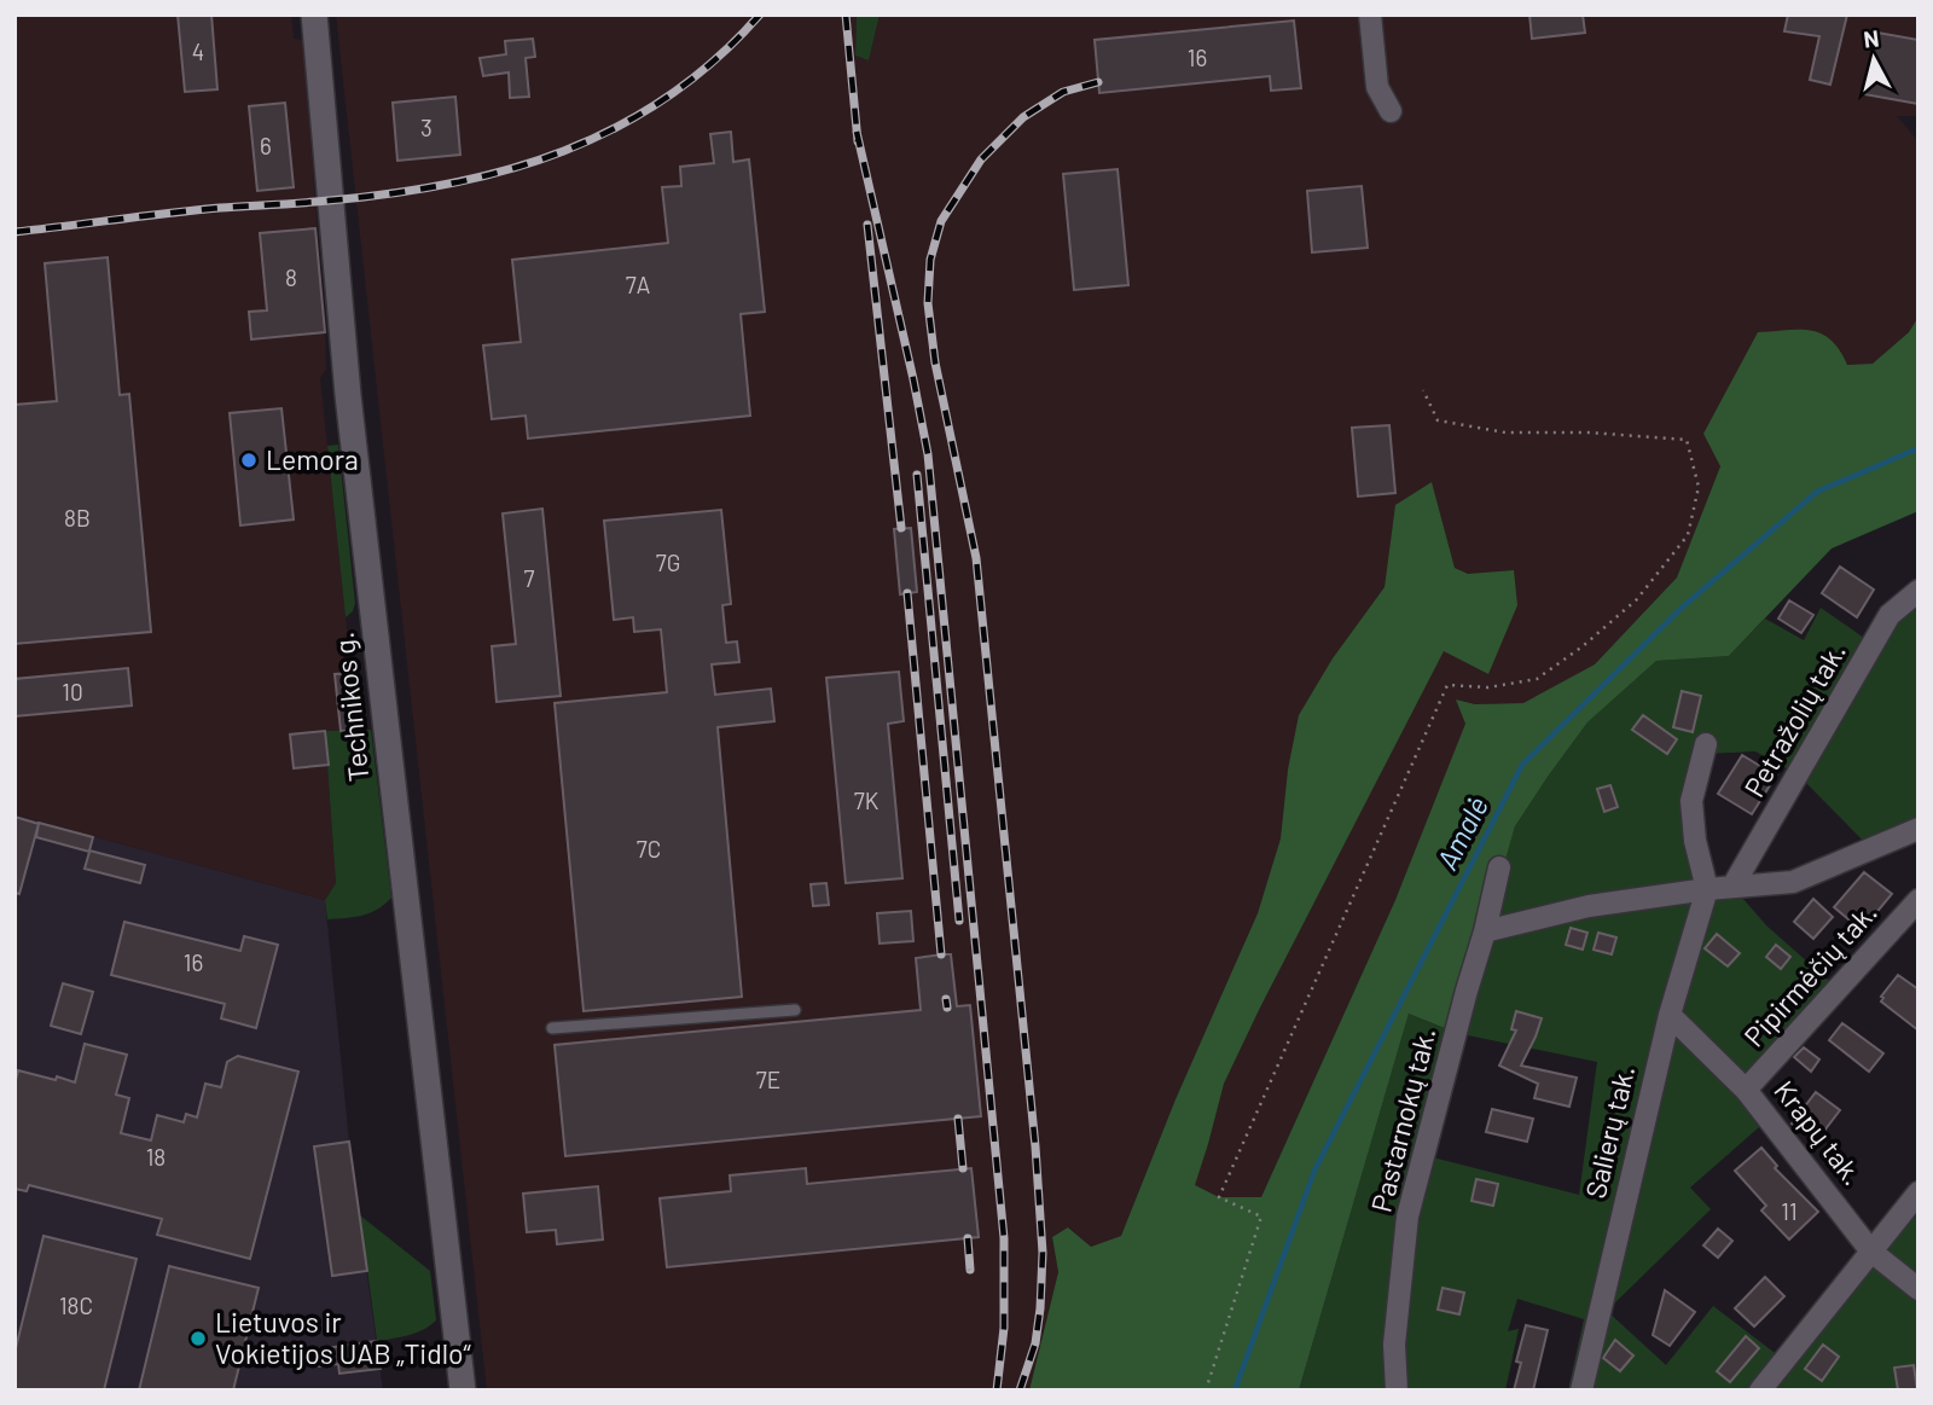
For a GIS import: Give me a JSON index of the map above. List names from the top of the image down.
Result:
{
  "streets": {
    "street": [
      "Technikos g.",
      "Petražolių tak.",
      "Pipirmėčių tak.",
      "Pastarnokų tak.",
      "Salierų tak.",
      "Krapų tak."
    ]
  },
  "crossings": [
    ["Pipirmėčių tak.", "Krapų tak."],
    ["Salierų tak.", "Krapų tak."]
  ],
  "water": ["Amalė"],
  "places": ["Lemora", "Lietuvos ir Vokietijos UAB „Tidlo“"],
  "house_numbers": [
    "4",
    "16",
    "3",
    "6",
    "8",
    "7A",
    "8B",
    "7G",
    "7",
    "10",
    "7K",
    "7C",
    "16",
    "7E",
    "18",
    "11",
    "18C"
  ],
  "north": "top"
}
